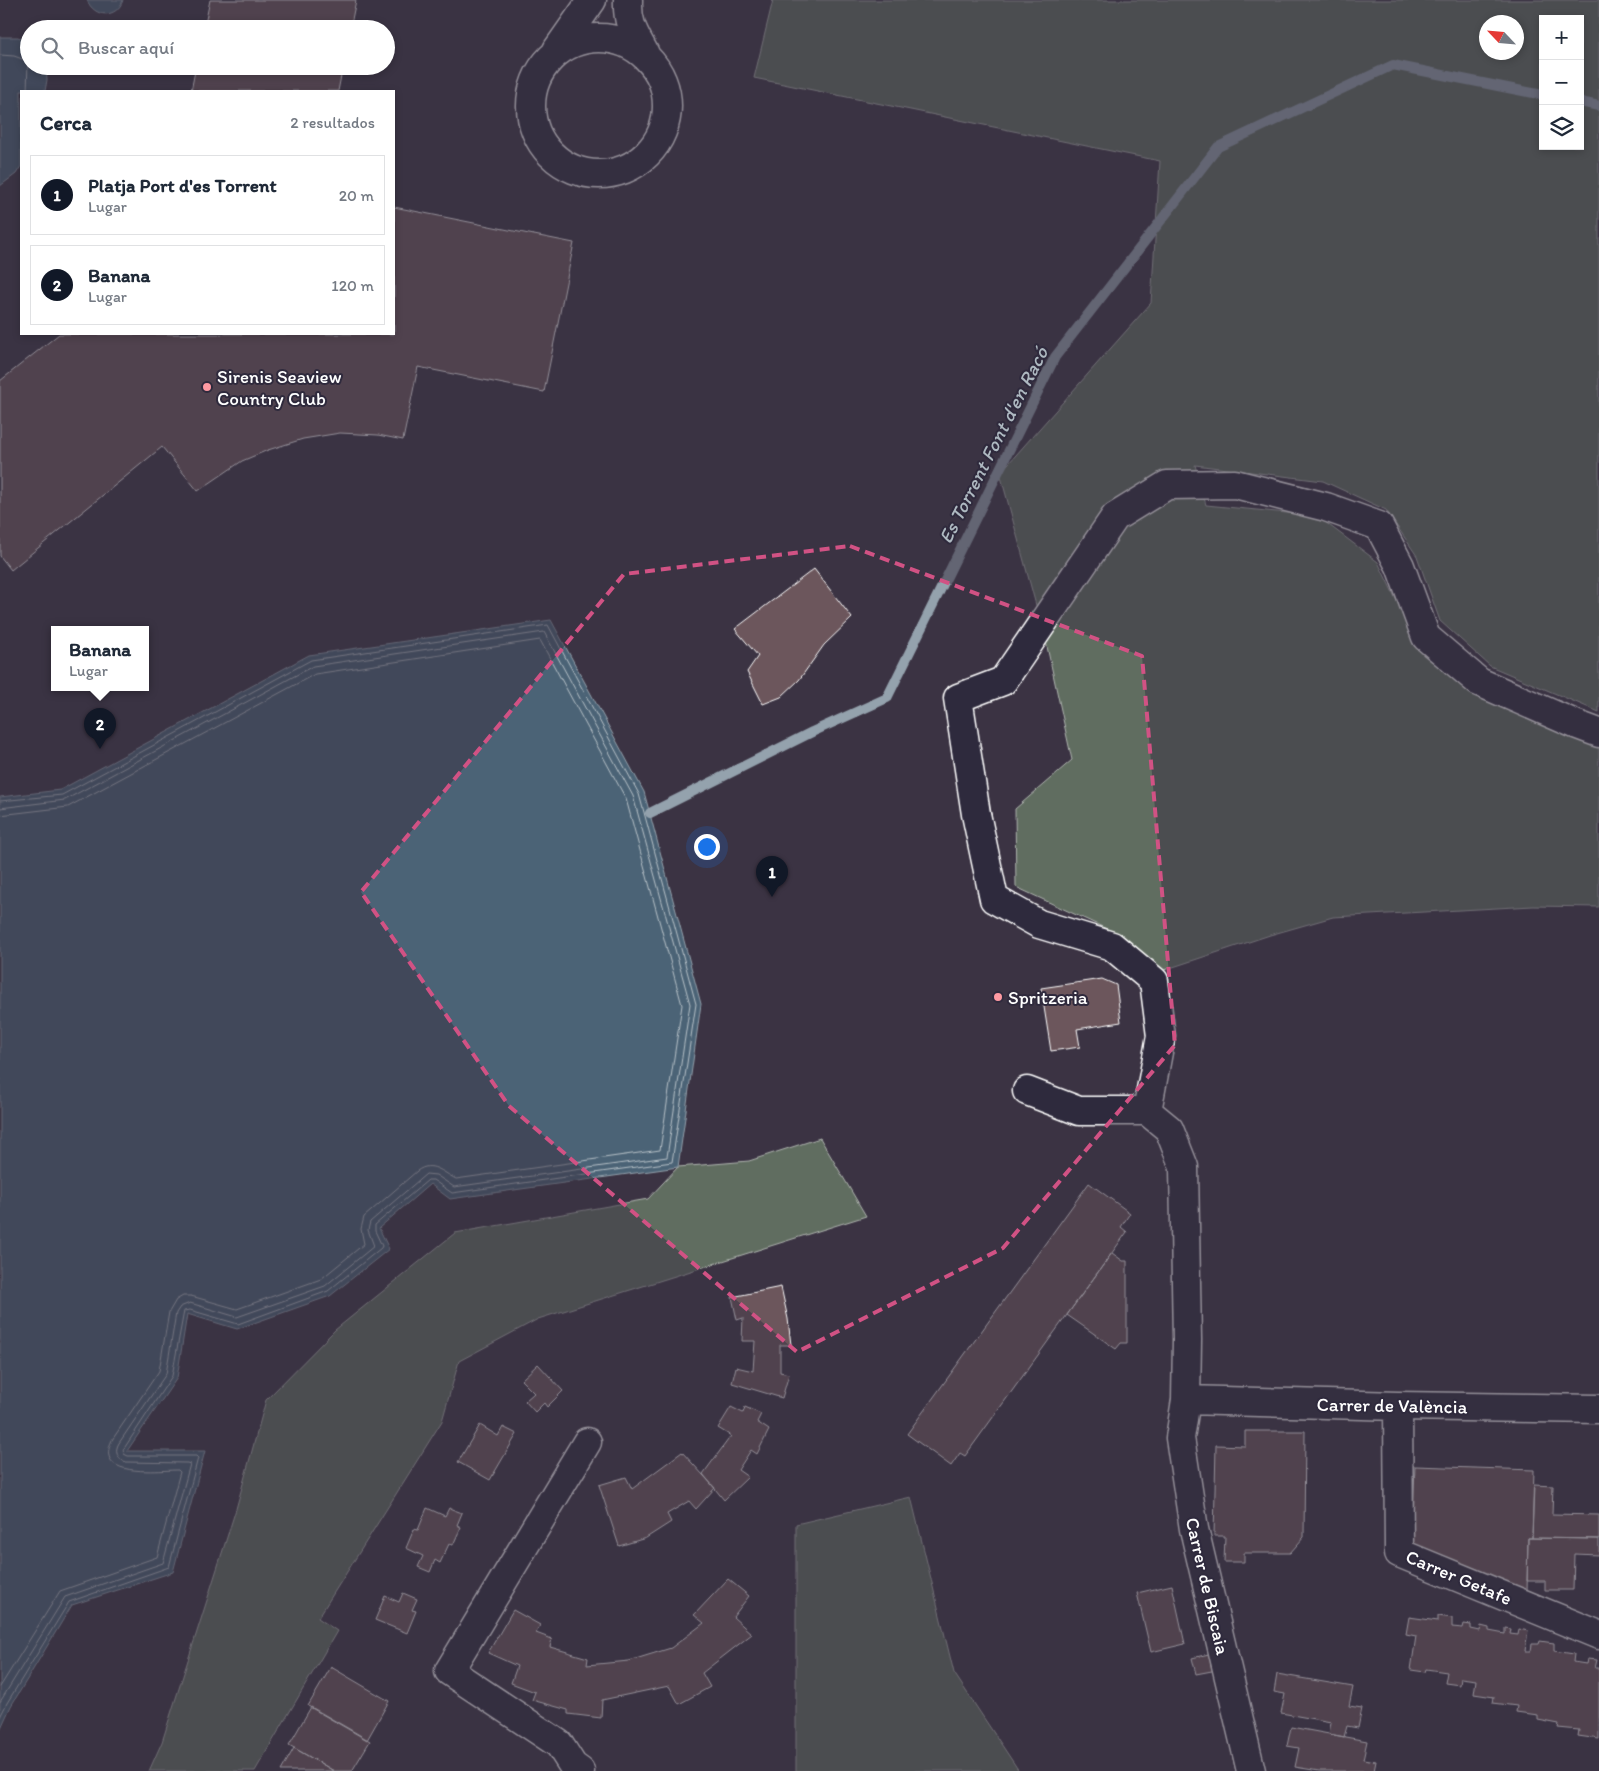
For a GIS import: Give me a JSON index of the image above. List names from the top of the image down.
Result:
{
  "streets": {
    "street": ["Carrer de València", "Carrer Getafe", "Carrer de Biscaia"]
  },
  "crossings": [
    ["Carrer de València", "Carrer Getafe"],
    ["Carrer de València", "Carrer de Biscaia"]
  ],
  "water": ["Es Torrent Font d'en Racó"],
  "places": ["Sirenis Seaview Country Club", "Spritzeria"],
  "north": "top left",
  "page": {
    "map_buttons": ["+", "−"],
    "search": "Buscar aquí",
    "heading": ["Cerca", "2 resultados"],
    "list": [
      {
        "mark": "1",
        "name": "Platja Port d'es Torrent",
        "note": "Lugar",
        "value": "20 m"
      },
      {
        "mark": "2",
        "name": "Banana",
        "note": "Lugar",
        "value": "120 m"
      }
    ],
    "popup": ["Banana", "Lugar"],
    "pins": ["2", "1"]
  }
}
